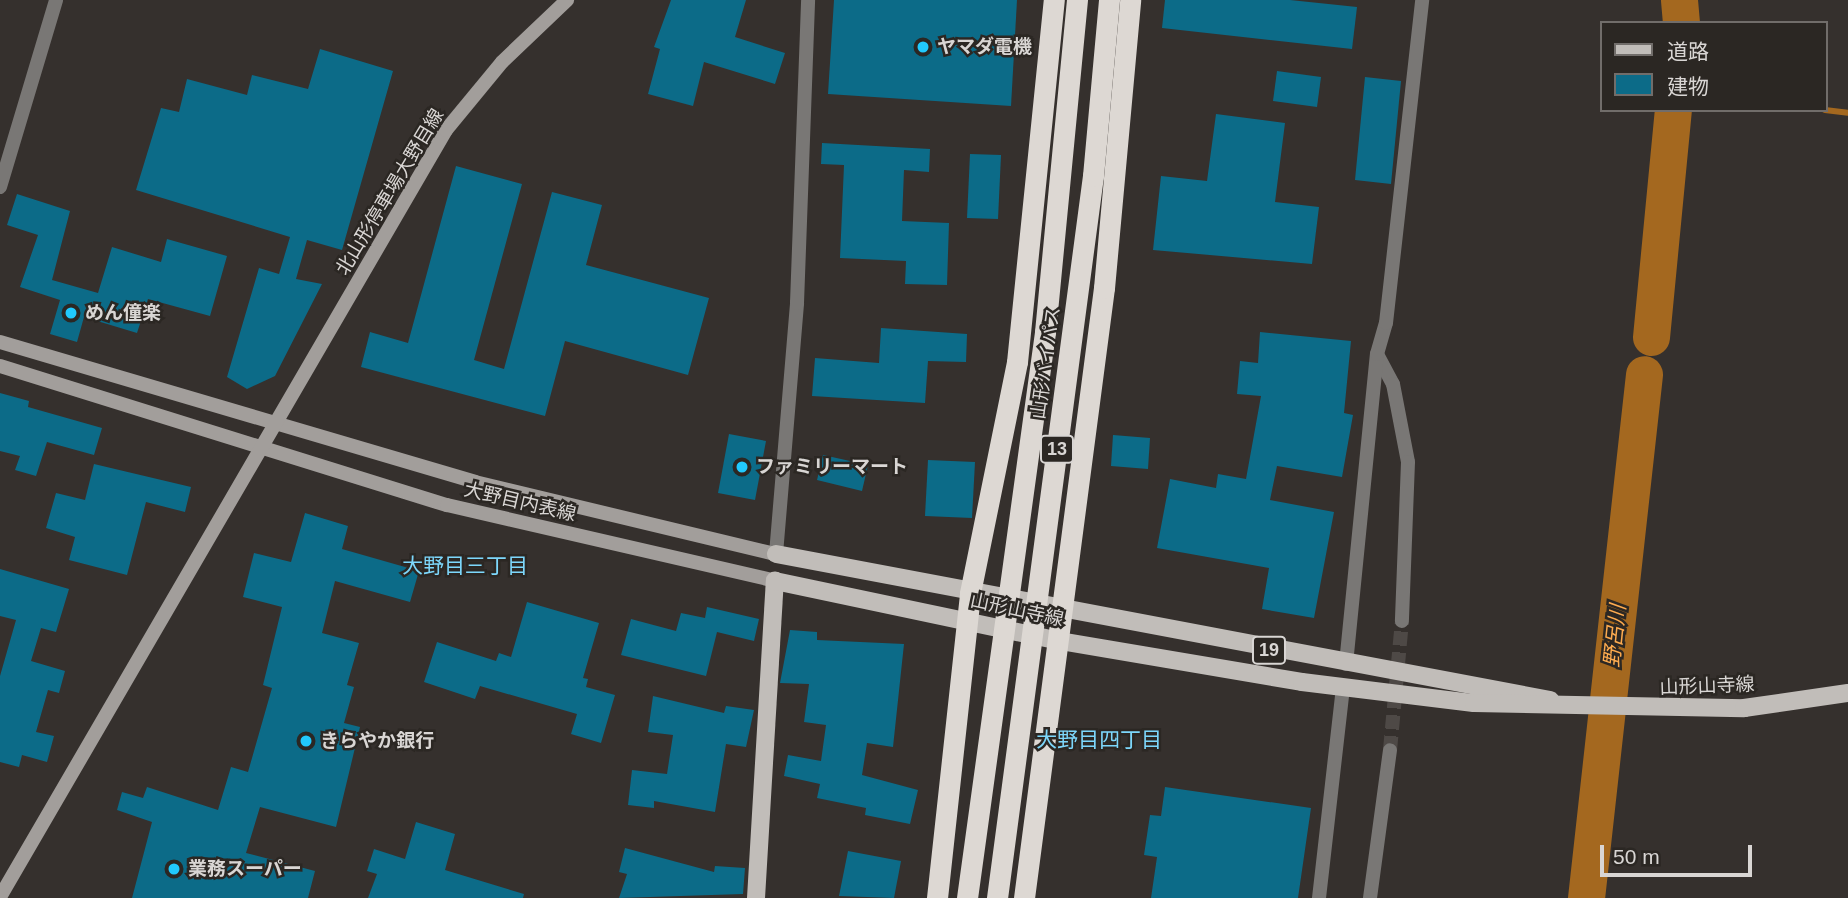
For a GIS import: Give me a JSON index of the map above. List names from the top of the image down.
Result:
{
  "streets": {
    "highway": ["山形バイパス", "13"],
    "main road": [
      "北山形停車場大野目線",
      "大野目内表線",
      "山形山寺線",
      "19"
    ]
  },
  "crossings": [
    ["北山形停車場大野目線", "大野目内表線"],
    ["大野目内表線", "山形山寺線"]
  ],
  "districts": ["大野目三丁目", "大野目四丁目"],
  "water": ["野呂川"],
  "places": [
    "ヤマダ電機",
    "めん僮楽",
    "ファミリーマート",
    "きらやか銀行",
    "業務スーパー"
  ],
  "legend": ["道路", "建物"],
  "scale_bar": "50 m"
}
